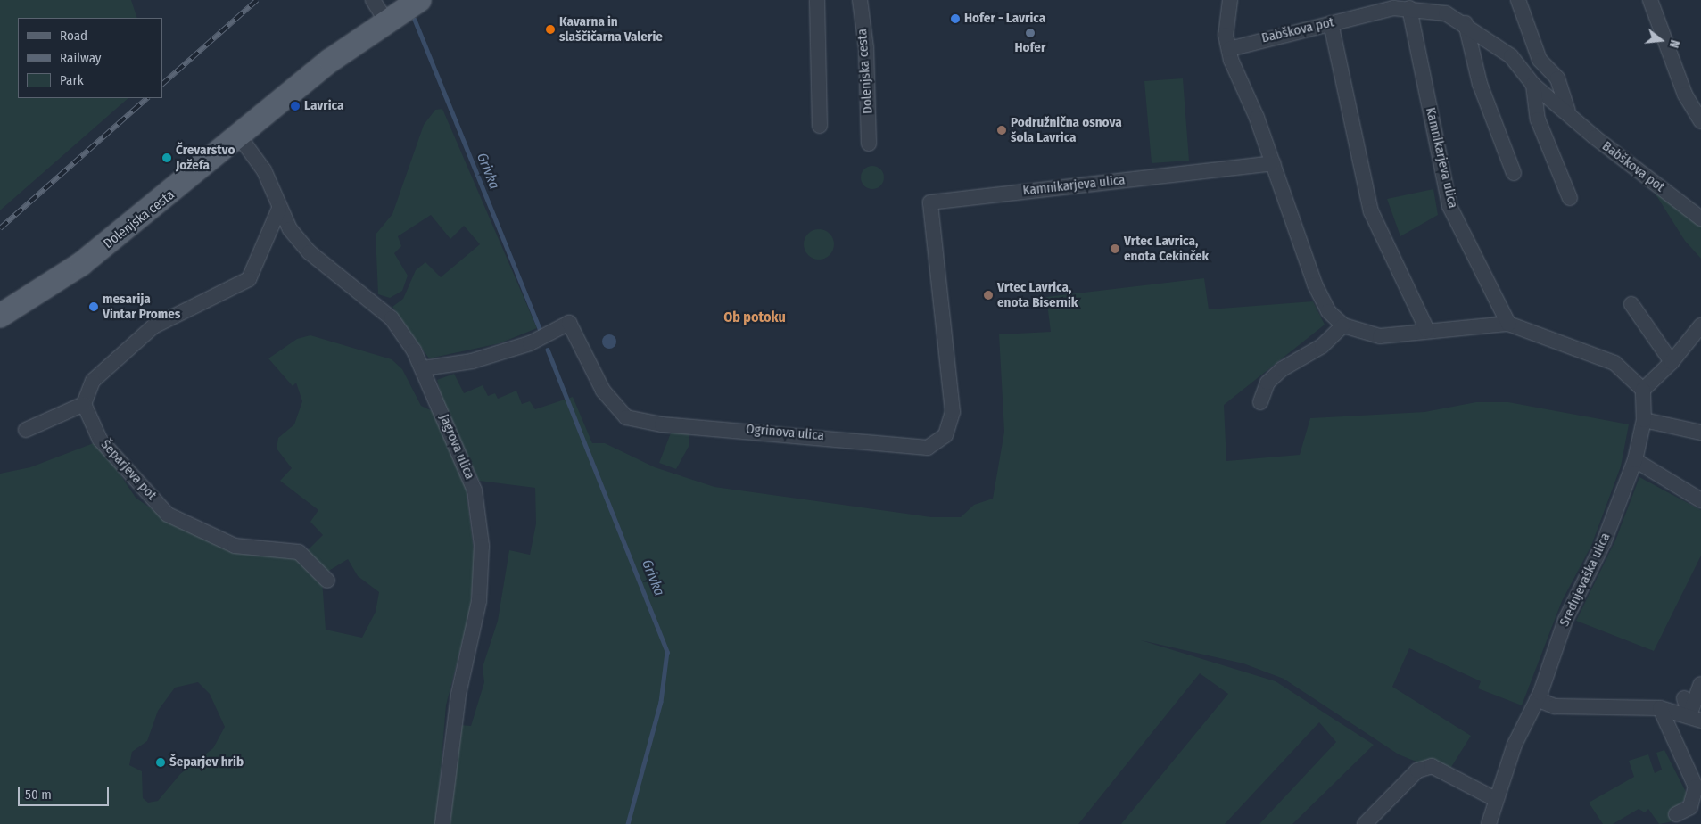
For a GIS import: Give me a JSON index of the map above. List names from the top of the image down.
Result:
{
  "streets": {
    "main road": ["Dolenjska cesta"],
    "street": [
      "Babškova pot",
      "Kamnikarjeva ulica",
      "Ogrinova ulica",
      "Jagrova ulica",
      "Šeparjeva pot",
      "Srednjevaška ulica"
    ]
  },
  "crossings": [
    ["Babškova pot", "Kamnikarjeva ulica"],
    ["Dolenjska cesta", "Jagrova ulica"],
    ["Kamnikarjeva ulica", "Ogrinova ulica"],
    ["Ogrinova ulica", "Jagrova ulica"]
  ],
  "districts": ["Ob potoku"],
  "water": ["Grivka"],
  "places": [
    "Hofer - Lavrica",
    "Kavarna in slaščičarna Valerie",
    "Hofer",
    "Lavrica",
    "Podružnična osnova šola Lavrica",
    "Črevarstvo Jožefa",
    "Vrtec Lavrica, enota Cekinček",
    "Vrtec Lavrica, enota Bisernik",
    "mesarija Vintar Promes",
    "Šeparjev hrib"
  ],
  "legend": ["Road", "Railway", "Park"],
  "scale_bar": "50 m",
  "north": "right"
}
